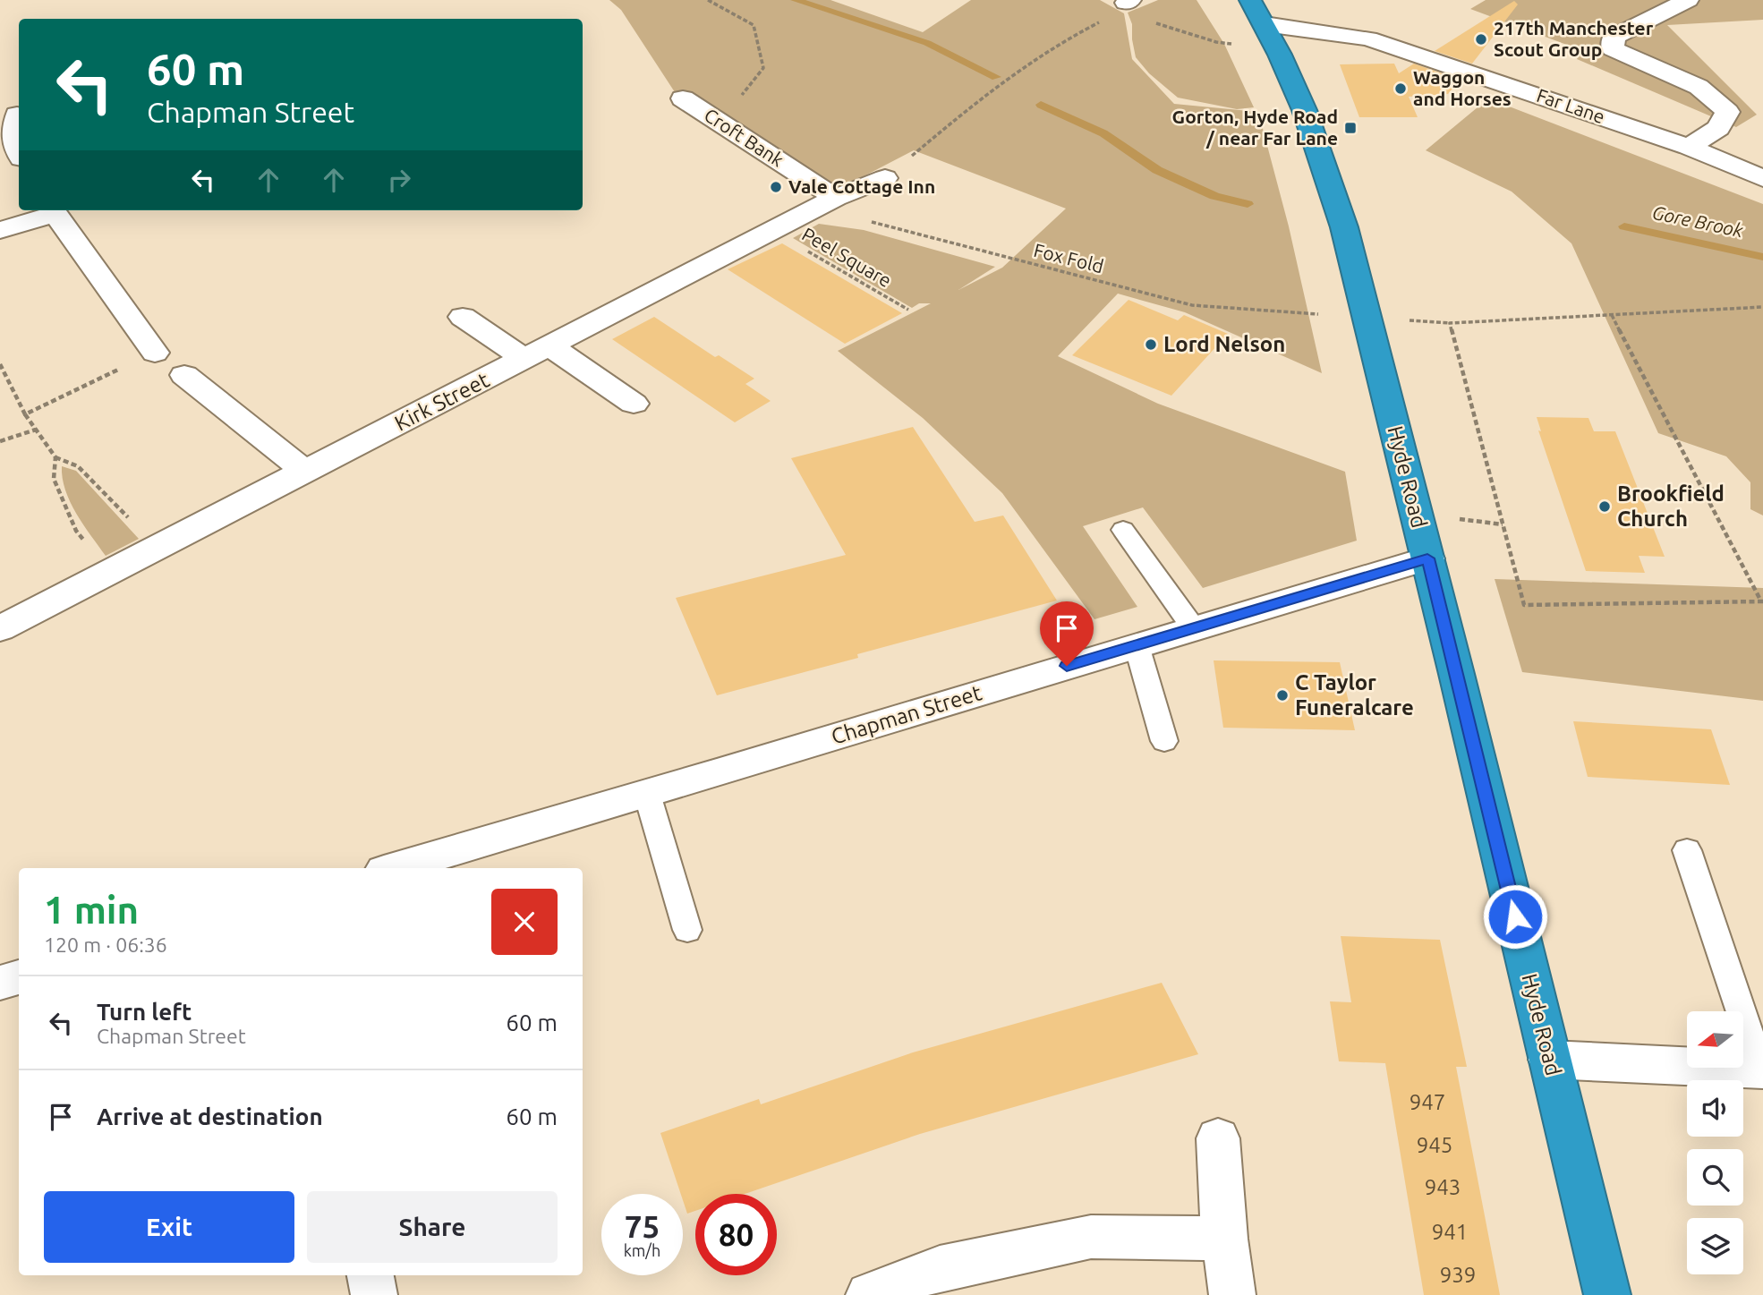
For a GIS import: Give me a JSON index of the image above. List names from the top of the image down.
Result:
{
  "streets": {
    "highway": ["Hyde Road"],
    "street": [
      "Far Lane",
      "Croft Bank",
      "Kirk Street",
      "Chapman Street"
    ],
    "path": ["Peel Square", "Fox Fold"]
  },
  "crossings": [
    ["Far Lane", "Hyde Road"],
    ["Croft Bank", "Fox Fold"],
    ["Croft Bank", "Kirk Street"],
    ["Peel Square", "Kirk Street"],
    ["Fox Fold", "Kirk Street"],
    ["Hyde Road", "Chapman Street"]
  ],
  "water": ["Gore Brook"],
  "places": {
    "other": [
      "217th Manchester Scout Group",
      "Waggon and Horses",
      "Vale Cottage Inn",
      "Lord Nelson",
      "Brookfield Church",
      "C Taylor Funeralcare"
    ],
    "transit": ["Gorton, Hyde Road / near Far Lane"]
  },
  "house_numbers": [
    "947",
    "945",
    "943",
    "941",
    "939"
  ],
  "north": "left",
  "page": {
    "turn": ["60 m", "Chapman Street"],
    "heading": ["1 min", "120 m · 06:36"],
    "list": [
      {
        "name": "Turn left",
        "note": "Chapman Street",
        "value": "60 m"
      },
      {
        "name": "Arrive at destination",
        "value": "60 m"
      }
    ],
    "buttons": ["Exit", "Share"],
    "speed": "75 km/h",
    "limit": "80"
  }
}
